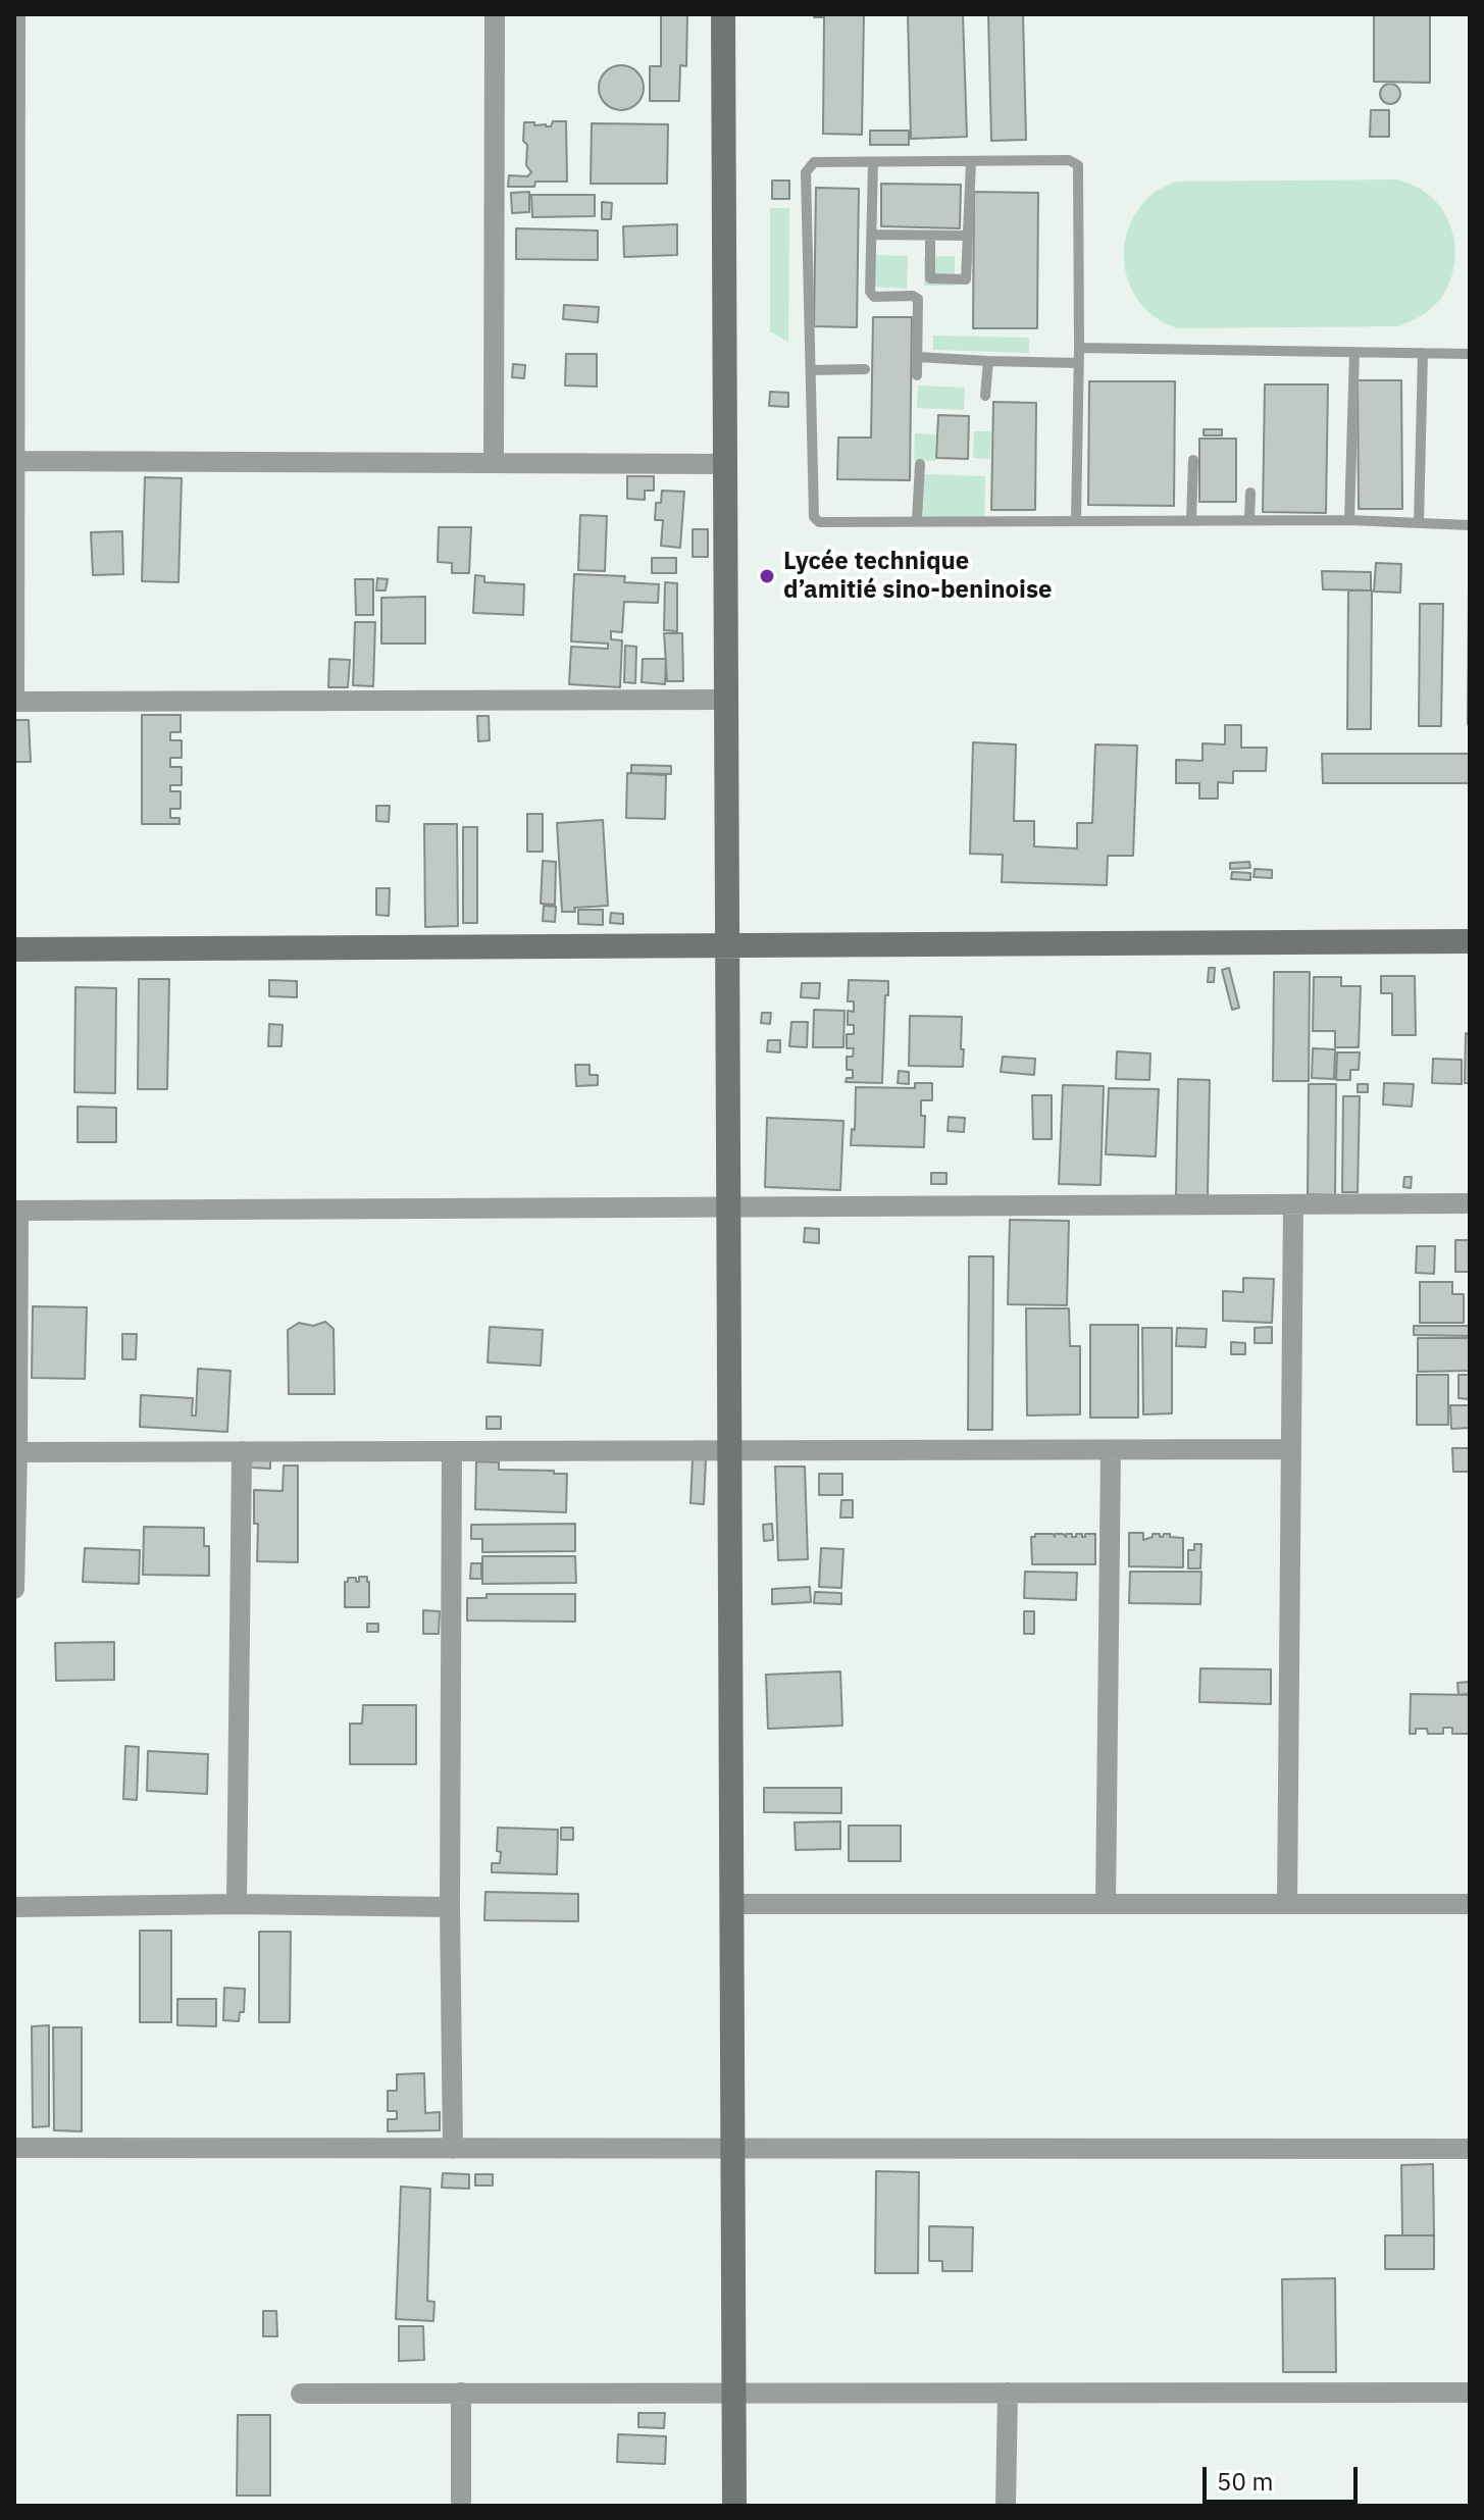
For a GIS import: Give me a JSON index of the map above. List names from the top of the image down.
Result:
{
  "places": ["Lycée technique d’amitié sino-beninoise"],
  "scale_bar": "50 m"
}
